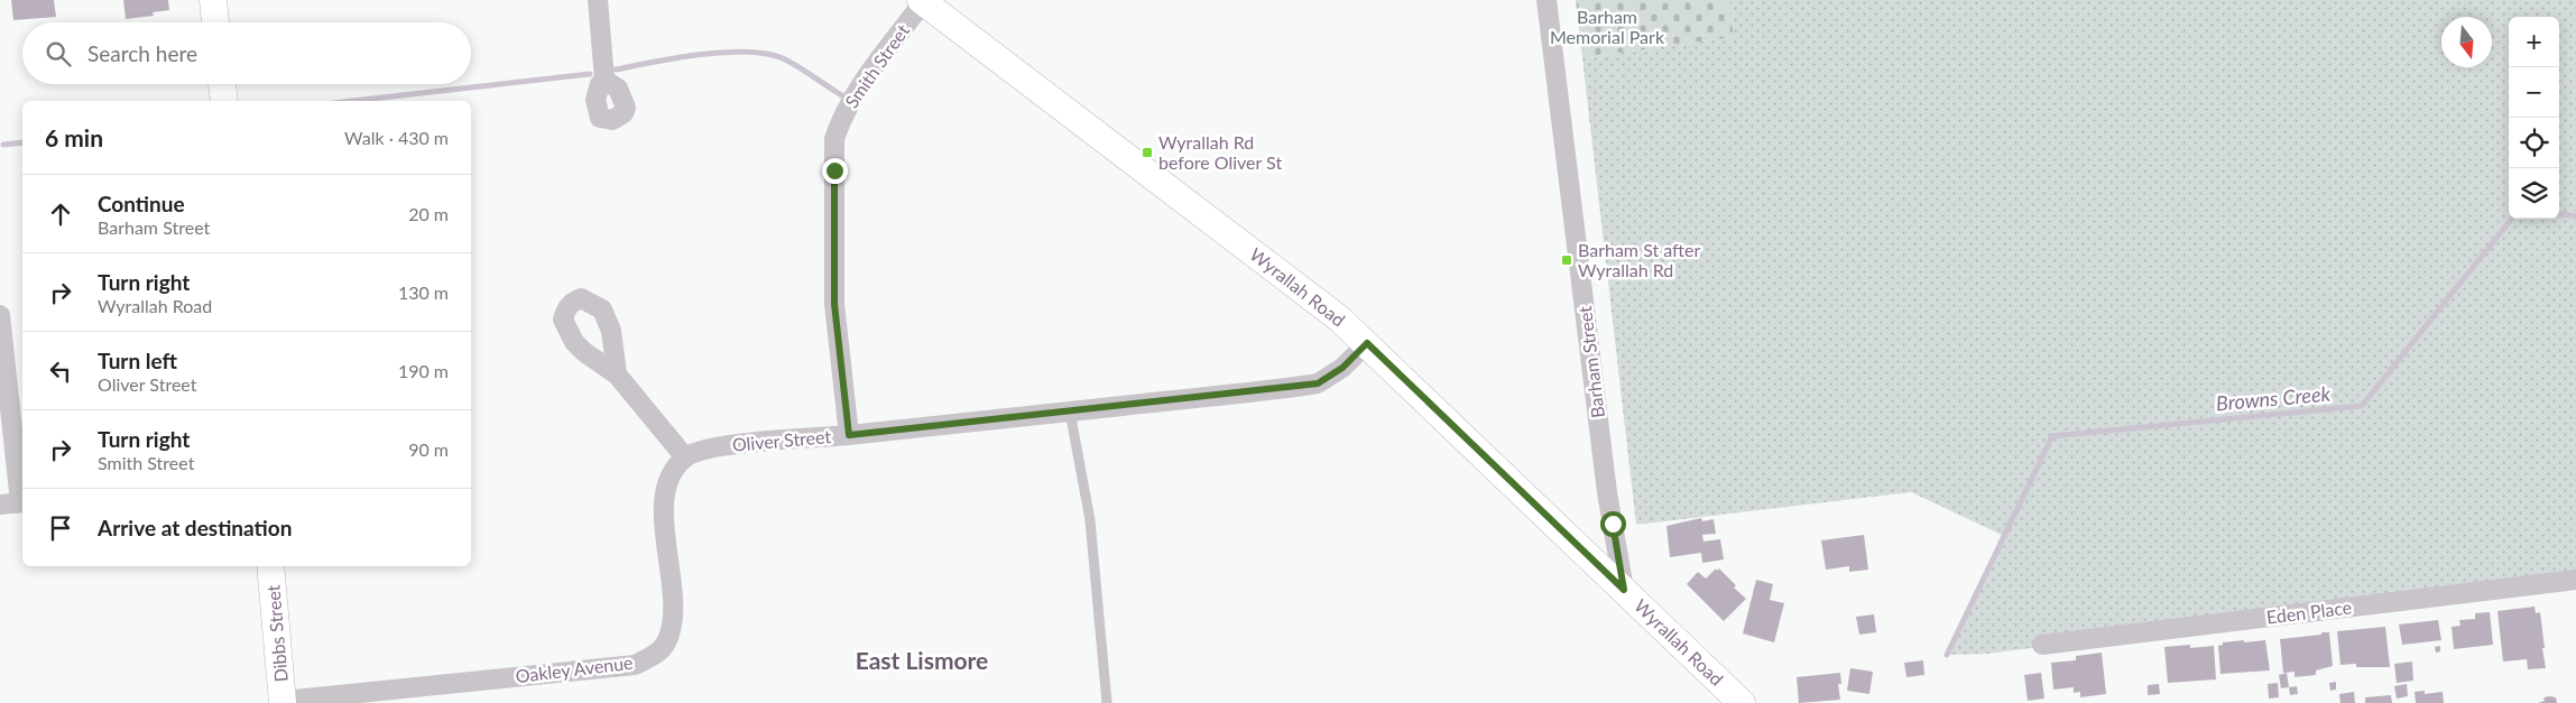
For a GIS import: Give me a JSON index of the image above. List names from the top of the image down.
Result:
{
  "streets": {
    "main road": ["Wyrallah Road", "Dibbs Street"],
    "street": [
      "Smith Street",
      "Barham Street",
      "Oliver Street",
      "Eden Place",
      "Oakley Avenue"
    ]
  },
  "crossings": [
    ["Smith Street", "Wyrallah Road"],
    ["Smith Street", "Oliver Street"],
    ["Wyrallah Road", "Barham Street"],
    ["Wyrallah Road", "Oliver Street"],
    ["Oliver Street", "Oakley Avenue"],
    ["Dibbs Street", "Oakley Avenue"]
  ],
  "districts": ["East Lismore"],
  "water": ["Browns Creek"],
  "parks": ["Barham Memorial Park"],
  "places": {
    "transit": ["Wyrallah Rd before Oliver St", "Barham St after Wyrallah Rd"]
  },
  "north": "bottom",
  "page": {
    "map_buttons": ["+", "−"],
    "search": "Search here",
    "heading": ["6 min", "Walk · 430 m"],
    "list": [
      ["Continue", "Barham Street", "20 m"],
      ["Turn right", "Wyrallah Road", "130 m"],
      ["Turn left", "Oliver Street", "190 m"],
      ["Turn right", "Smith Street", "90 m"],
      "Arrive at destination"
    ]
  }
}
